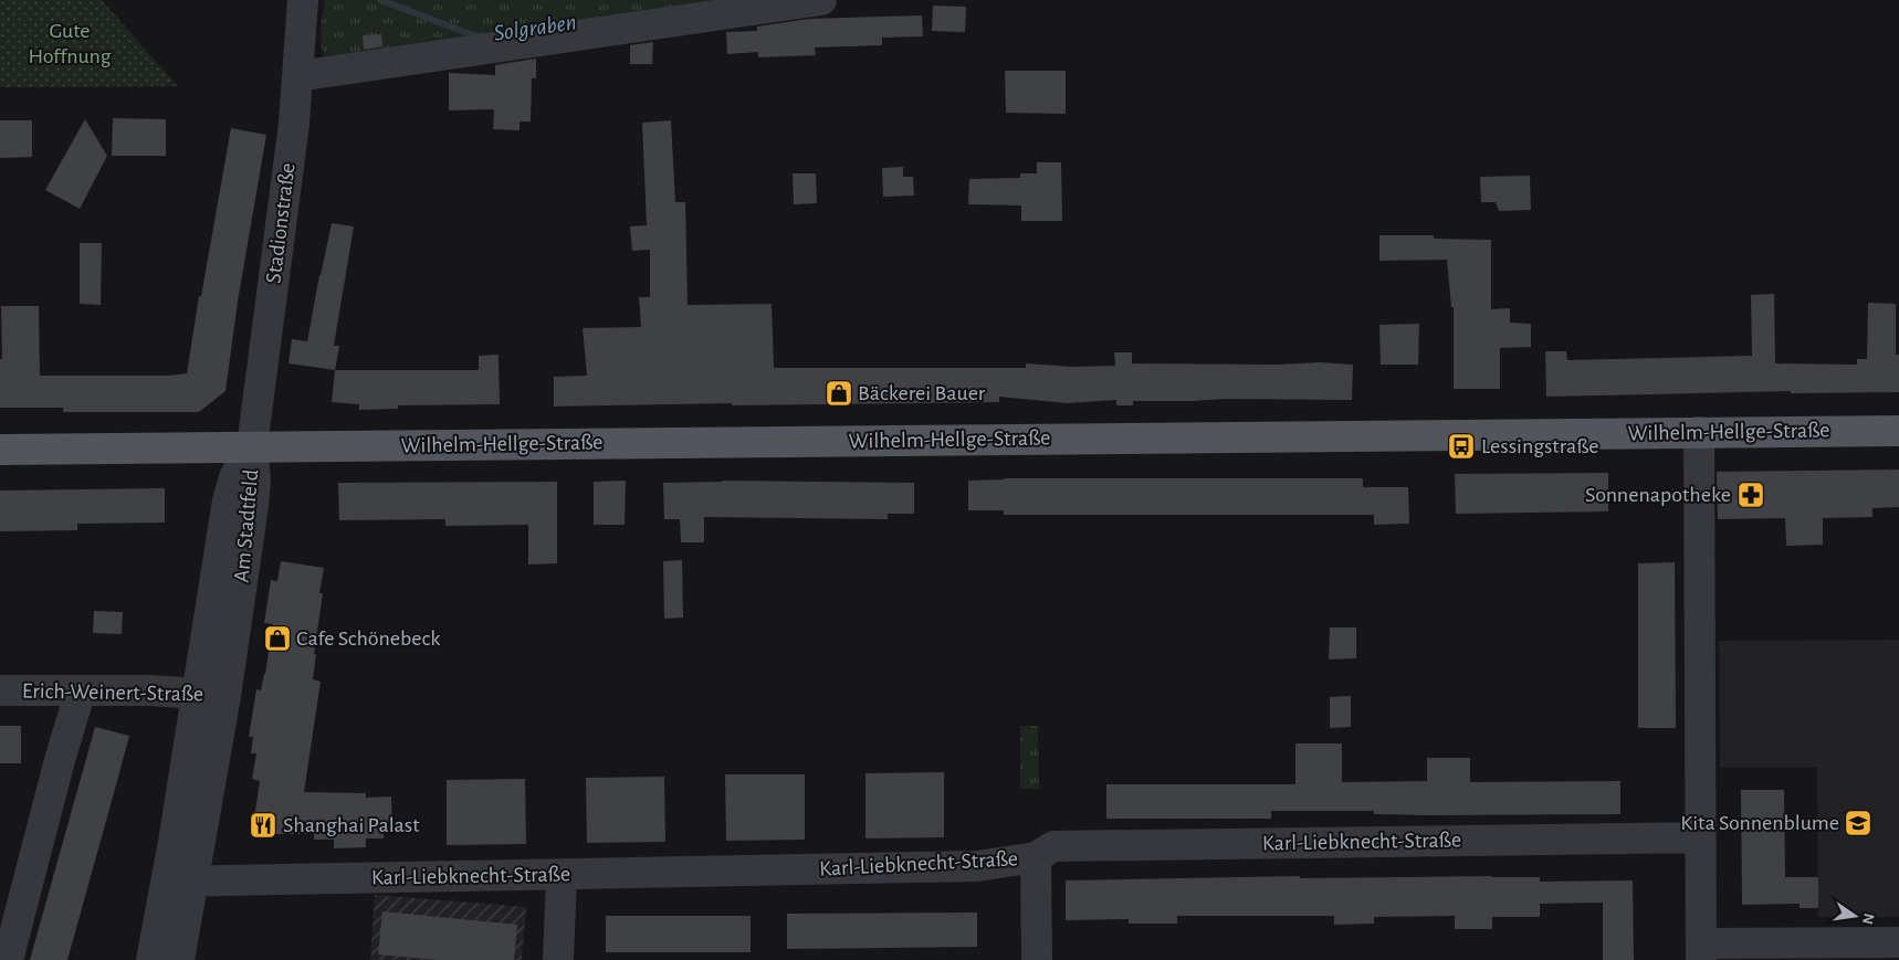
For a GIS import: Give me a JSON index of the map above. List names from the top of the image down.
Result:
{
  "streets": {
    "main road": ["Wilhelm-Hellge-Straße"],
    "street": [
      "Stadionstraße",
      "Am Stadtfeld",
      "Erich-Weinert-Straße",
      "Karl-Liebknecht-Straße"
    ]
  },
  "crossings": [
    ["Stadionstraße", "Wilhelm-Hellge-Straße"],
    ["Stadionstraße", "Am Stadtfeld"],
    ["Wilhelm-Hellge-Straße", "Am Stadtfeld"],
    ["Am Stadtfeld", "Erich-Weinert-Straße"],
    ["Am Stadtfeld", "Karl-Liebknecht-Straße"]
  ],
  "water": ["Solgraben"],
  "parks": ["Gute Hoffnung"],
  "places": {
    "shop": ["Bäckerei Bauer", "Cafe Schönebeck"],
    "bus stop": ["Lessingstraße"],
    "pharmacy": ["Sonnenapotheke"],
    "school or university": ["Kita Sonnenblume"],
    "restaurant": ["Shanghai Palast"]
  },
  "north": "right"
}
